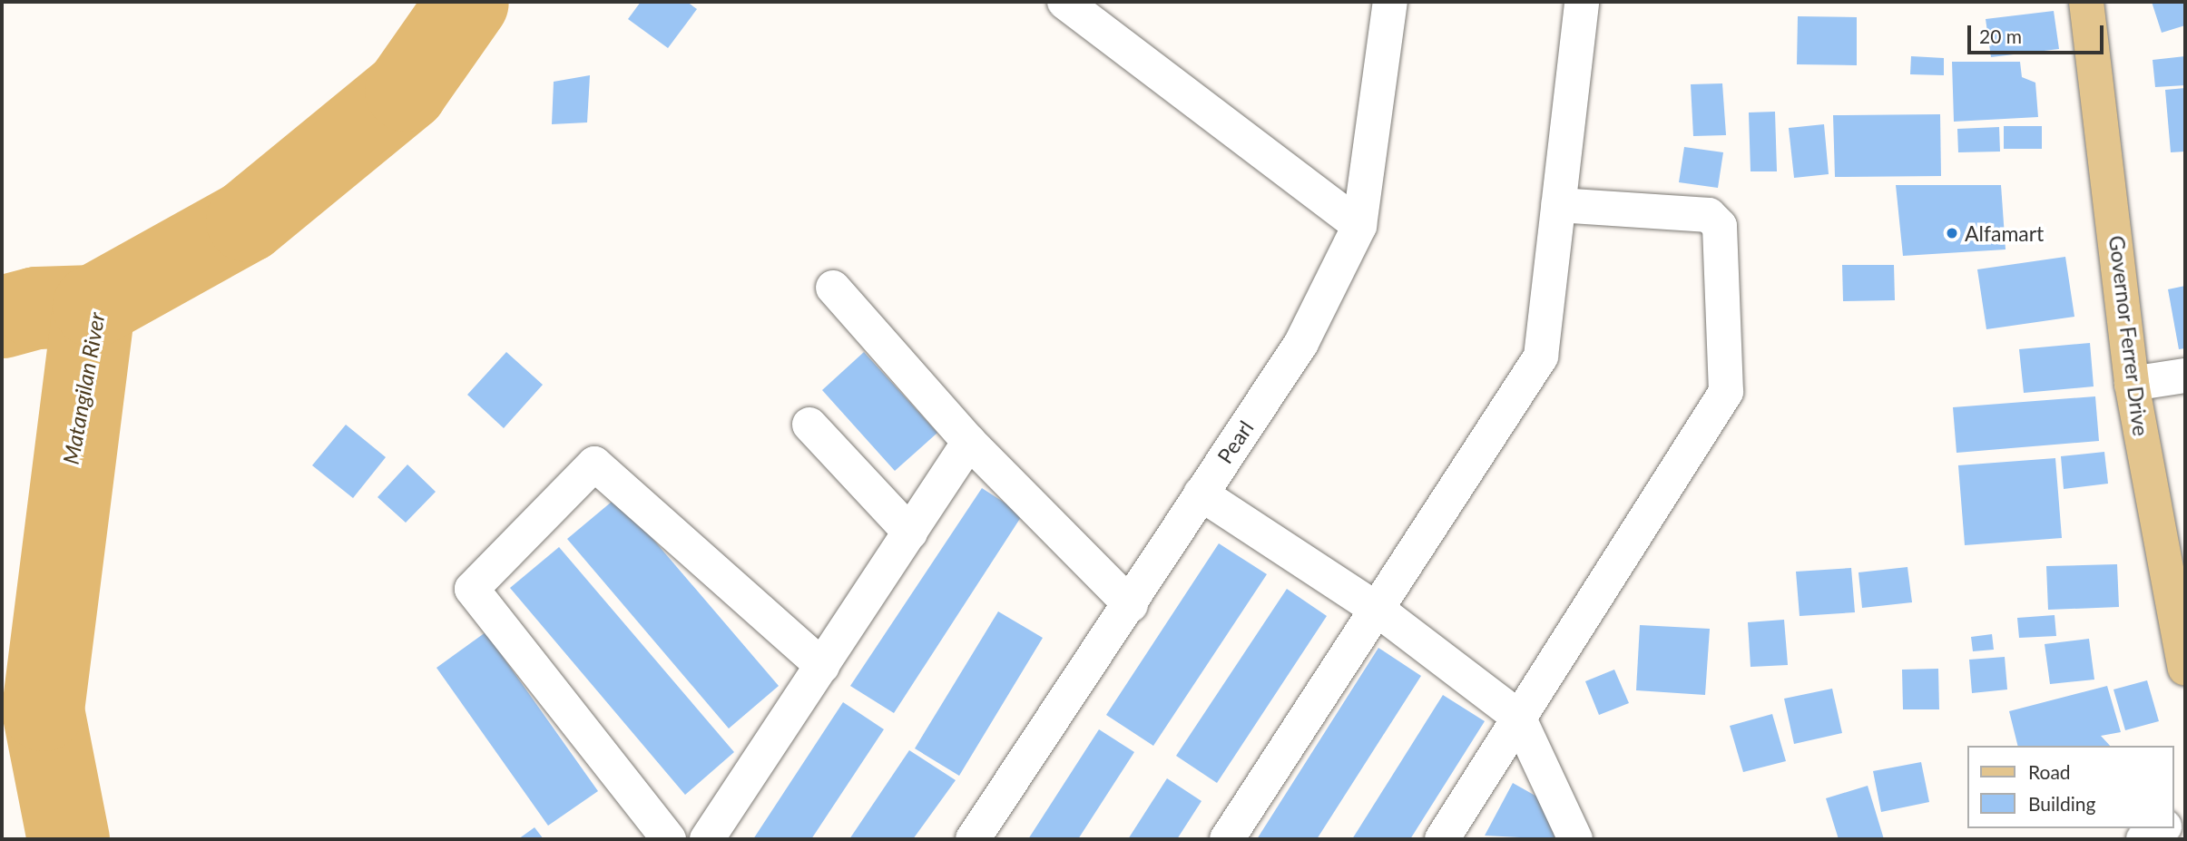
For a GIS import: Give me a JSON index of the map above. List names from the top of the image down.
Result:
{
  "streets": {
    "main road": ["Governor Ferrer Drive"],
    "street": ["Pearl"]
  },
  "water": ["Matangilan River"],
  "places": ["Alfamart"],
  "legend": ["Road", "Building"],
  "scale_bar": "20 m"
}
